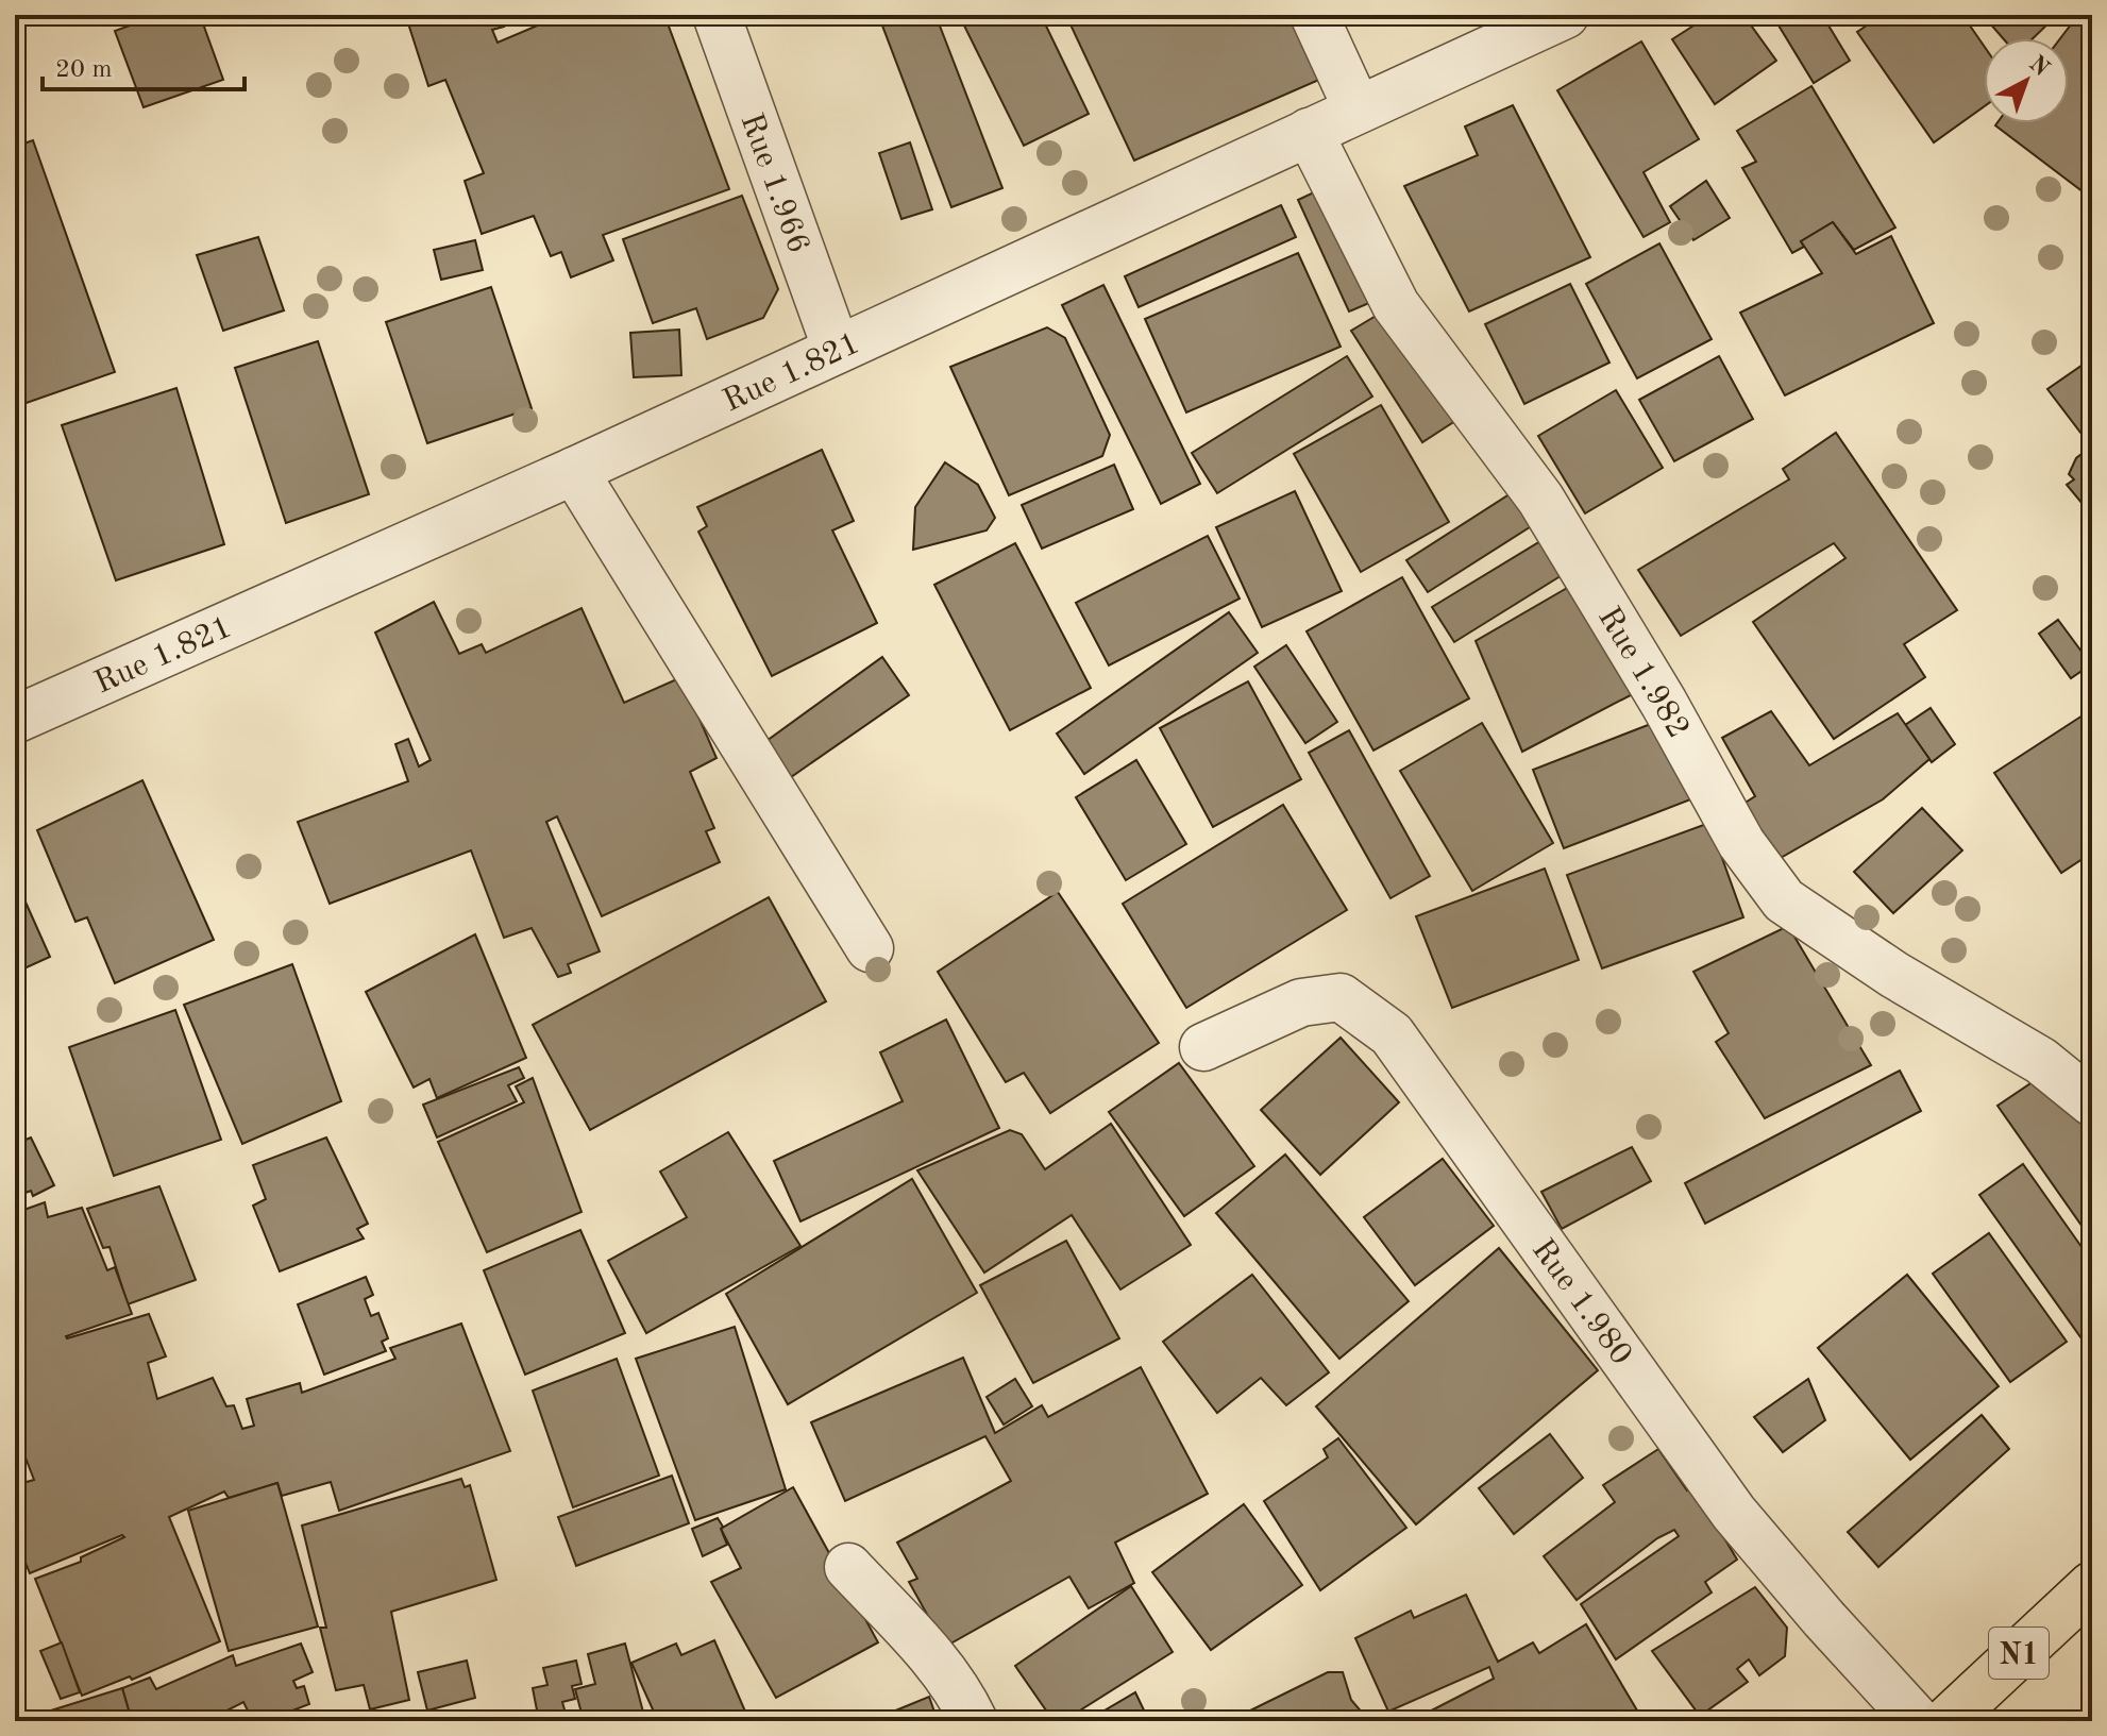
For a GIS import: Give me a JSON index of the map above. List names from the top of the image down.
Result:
{
  "streets": {
    "highway": ["N1"],
    "street": [
      "Rue 1.966",
      "Rue 1.821",
      "Rue 1.982",
      "Rue 1.980"
    ]
  },
  "crossings": [
    ["Rue 1.966", "Rue 1.821"],
    ["Rue 1.821", "Rue 1.982"]
  ],
  "scale_bar": "20 m",
  "north": "top right"
}
